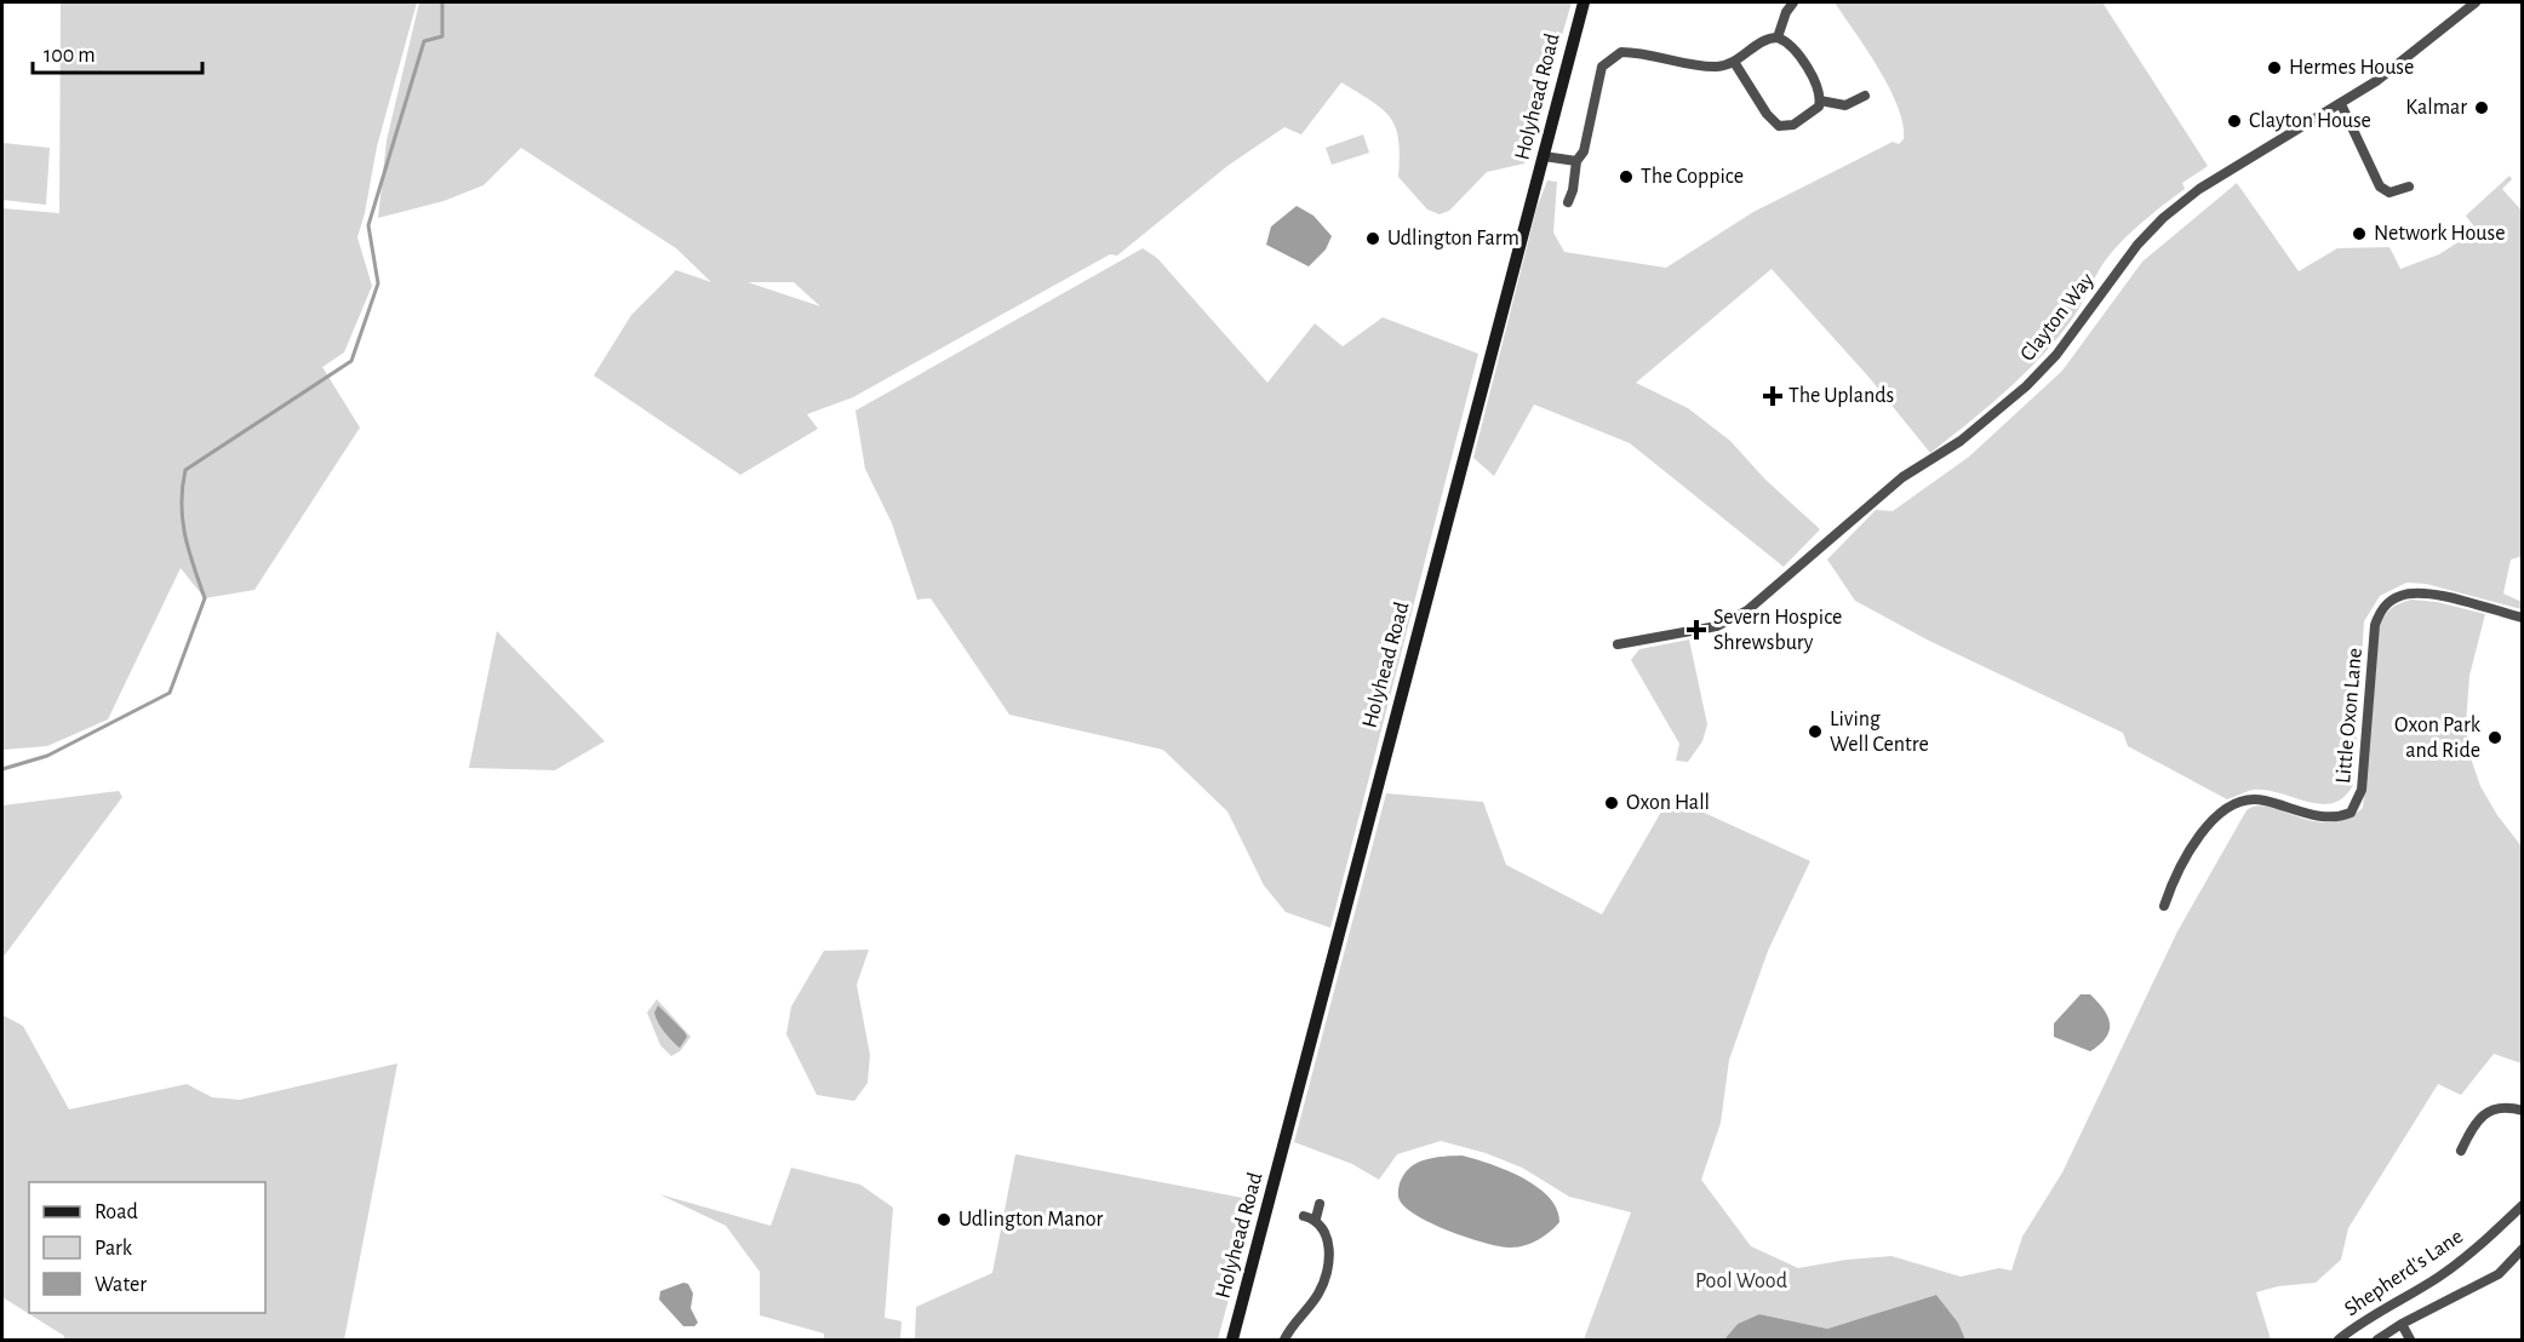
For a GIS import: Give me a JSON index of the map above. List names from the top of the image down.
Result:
{
  "streets": {
    "main road": ["Holyhead Road"],
    "street": ["Clayton Way", "Little Oxon Lane", "Shepherd's Lane"]
  },
  "parks": ["Pool Wood"],
  "places": {
    "other": [
      "Hermes House",
      "Kalmar",
      "Clayton House",
      "The Coppice",
      "Network House",
      "Udlington Farm",
      "Living Well Centre",
      "Oxon Park and Ride",
      "Oxon Hall",
      "Udlington Manor"
    ],
    "health": ["The Uplands", "Severn Hospice Shrewsbury"]
  },
  "legend": ["Road", "Park", "Water"],
  "scale_bar": "100 m"
}
